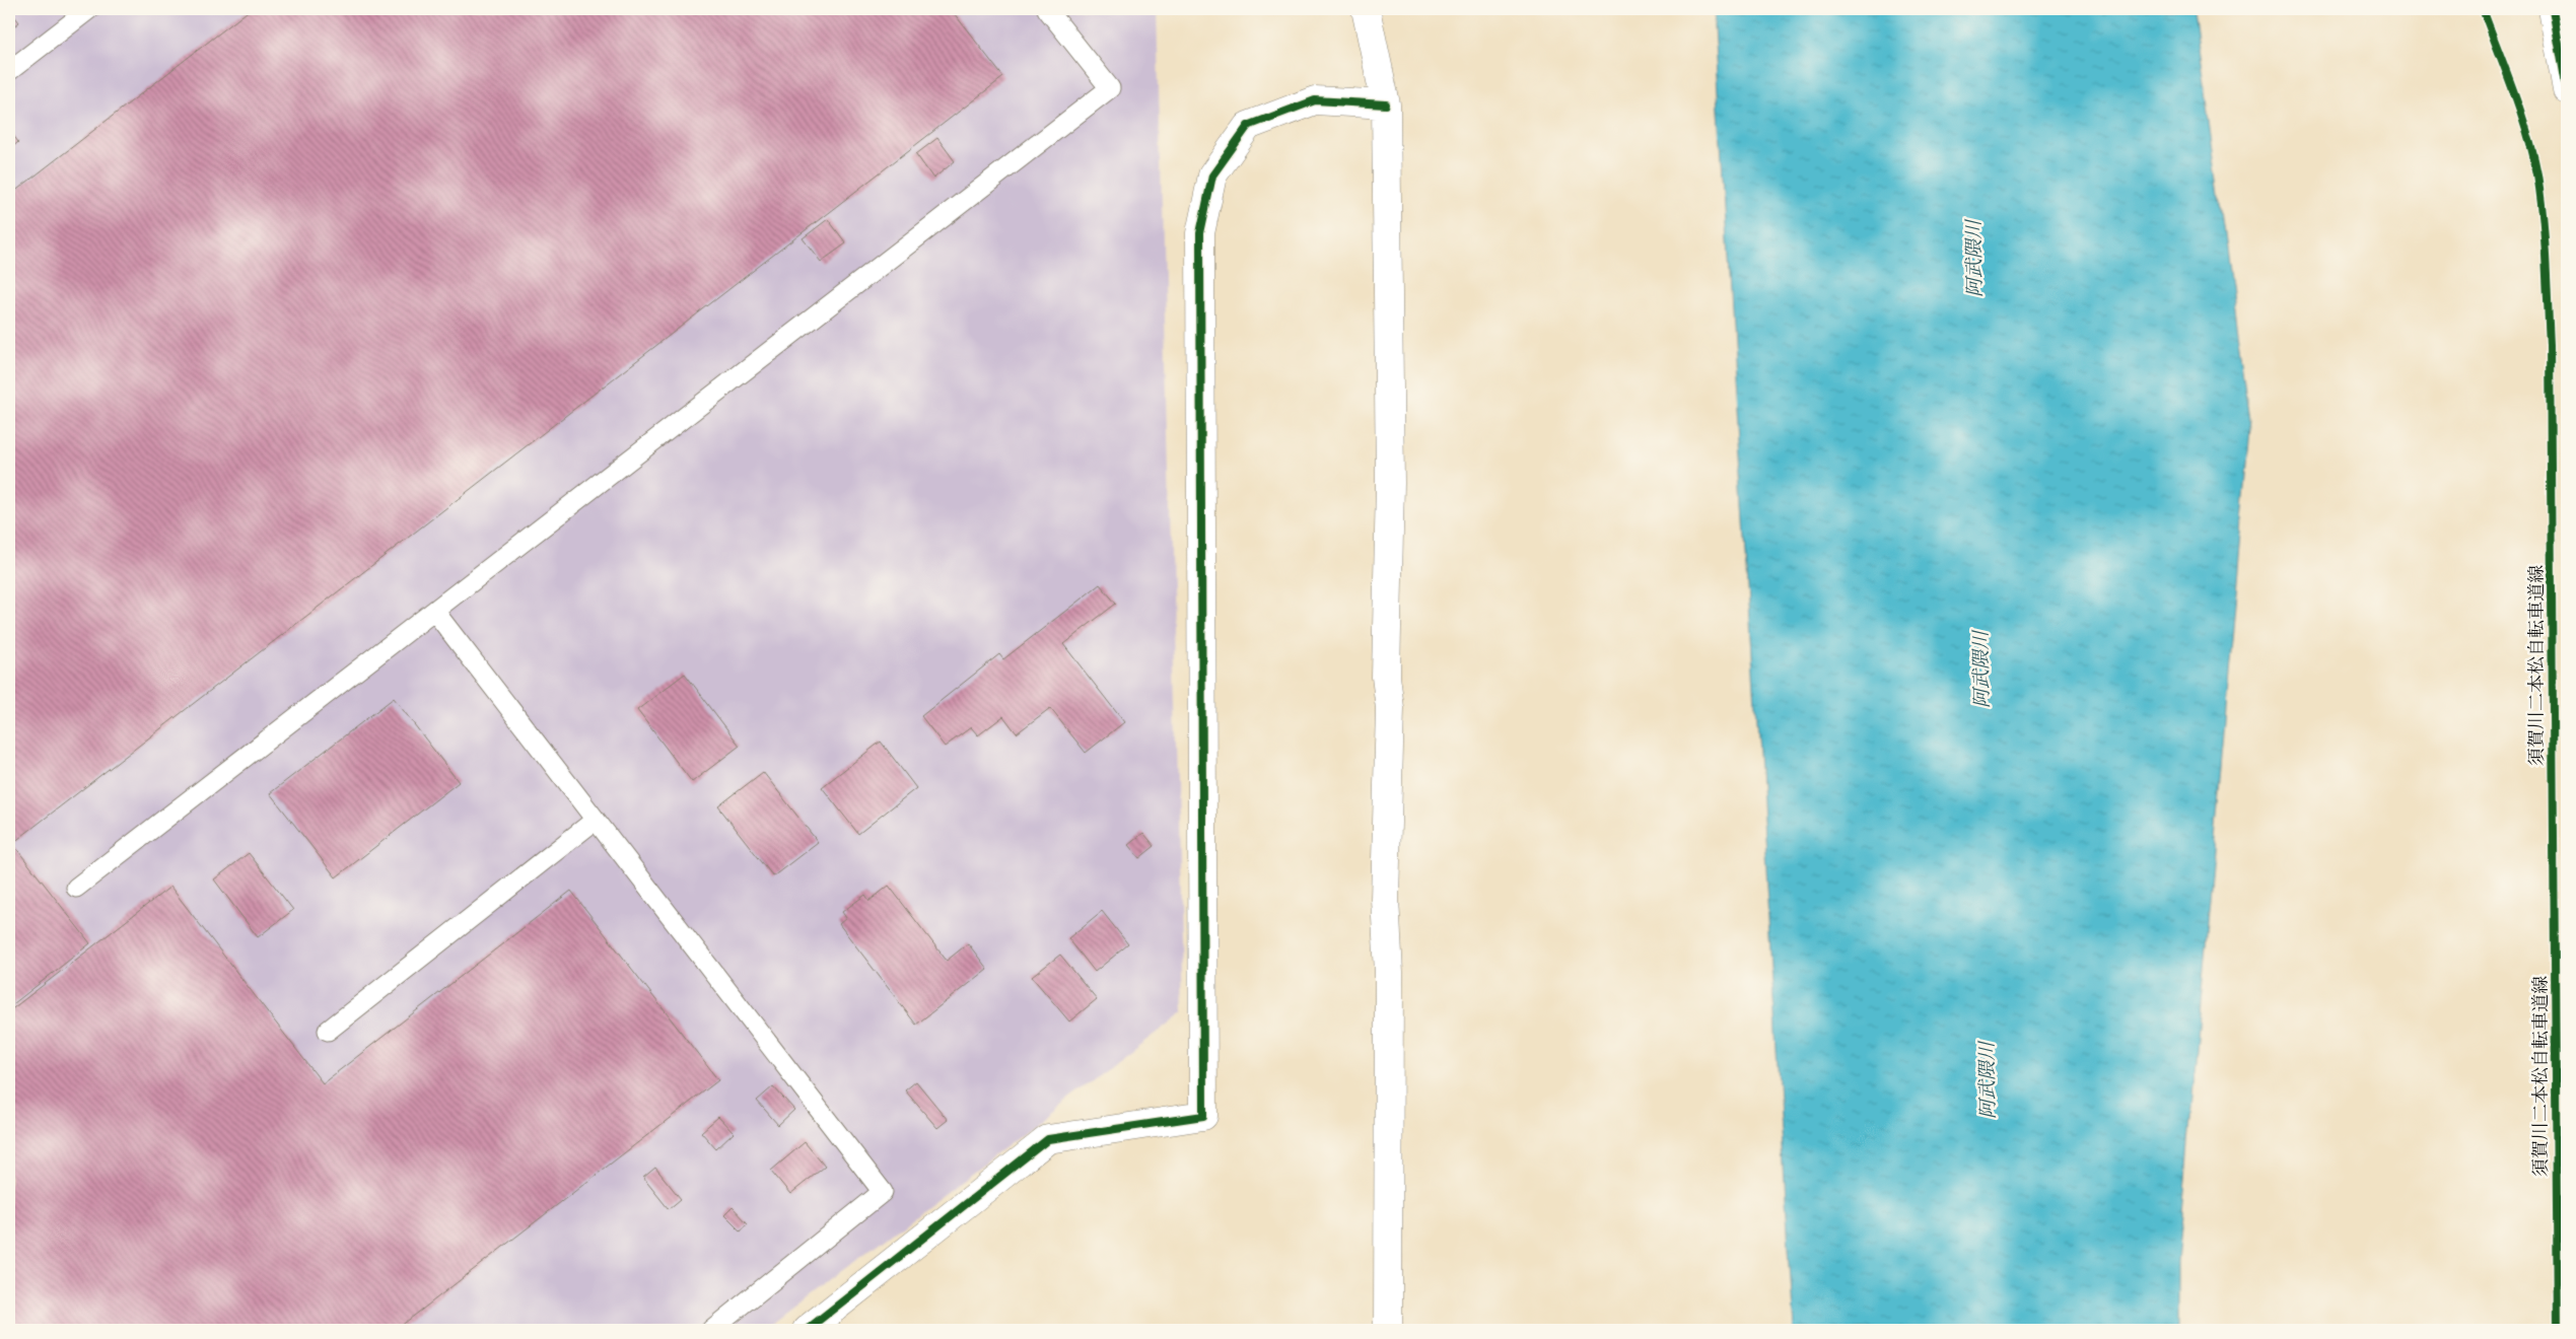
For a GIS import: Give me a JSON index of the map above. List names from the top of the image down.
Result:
{
  "streets": {
    "cycle path": ["須賀川二本松自転車道線"]
  },
  "water": ["阿武隈川"]
}
